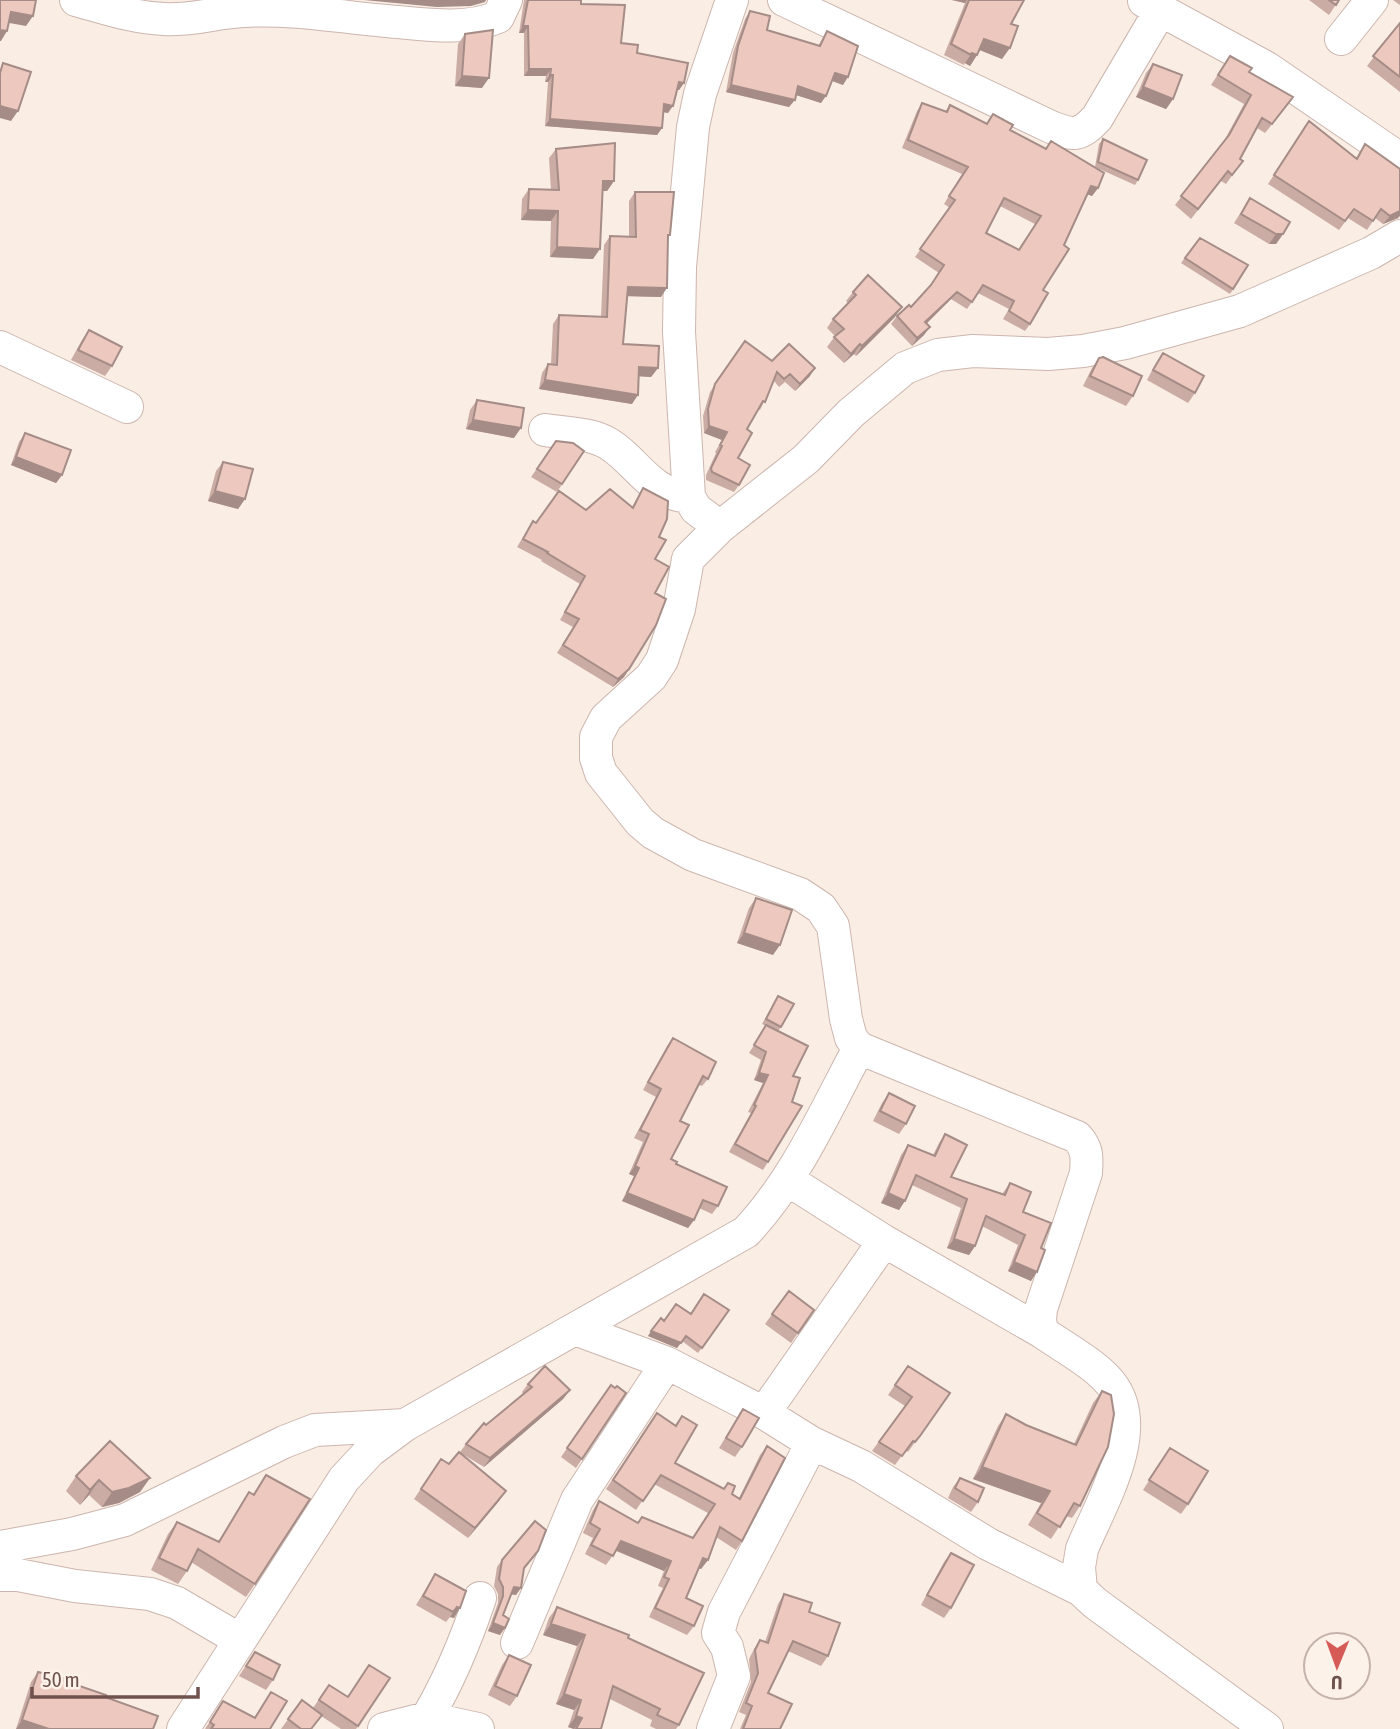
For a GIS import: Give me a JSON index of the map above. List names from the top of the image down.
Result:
{
  "scale_bar": "50 m",
  "north": "bottom"
}
